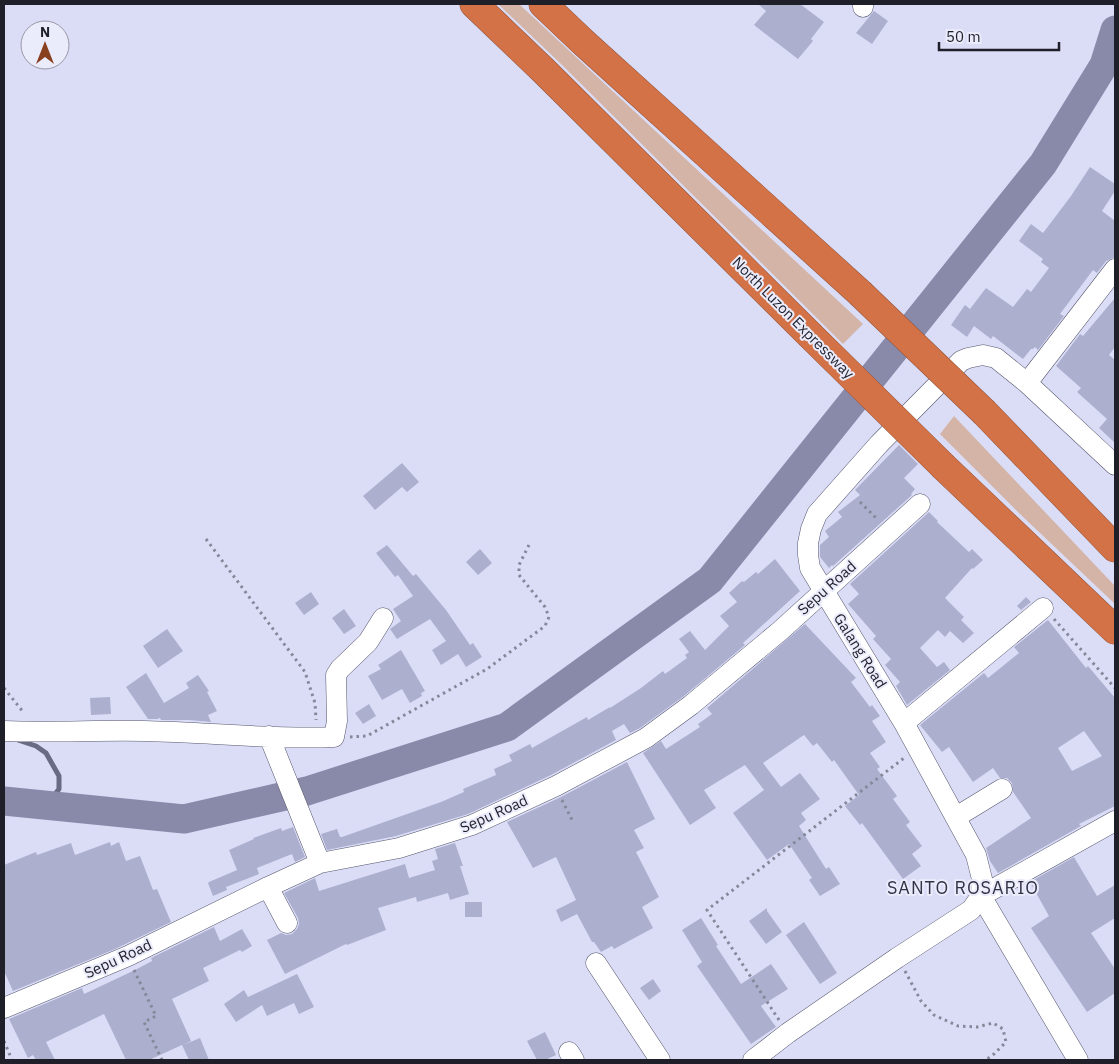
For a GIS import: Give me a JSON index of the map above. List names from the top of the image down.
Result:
{
  "streets": {
    "highway": ["North Luzon Expressway"],
    "street": ["Sepu Road", "Galang Road"]
  },
  "crossings": [
    ["Sepu Road", "Galang Road"]
  ],
  "districts": ["SANTO ROSARIO"],
  "scale_bar": "50 m",
  "north": "top"
}
